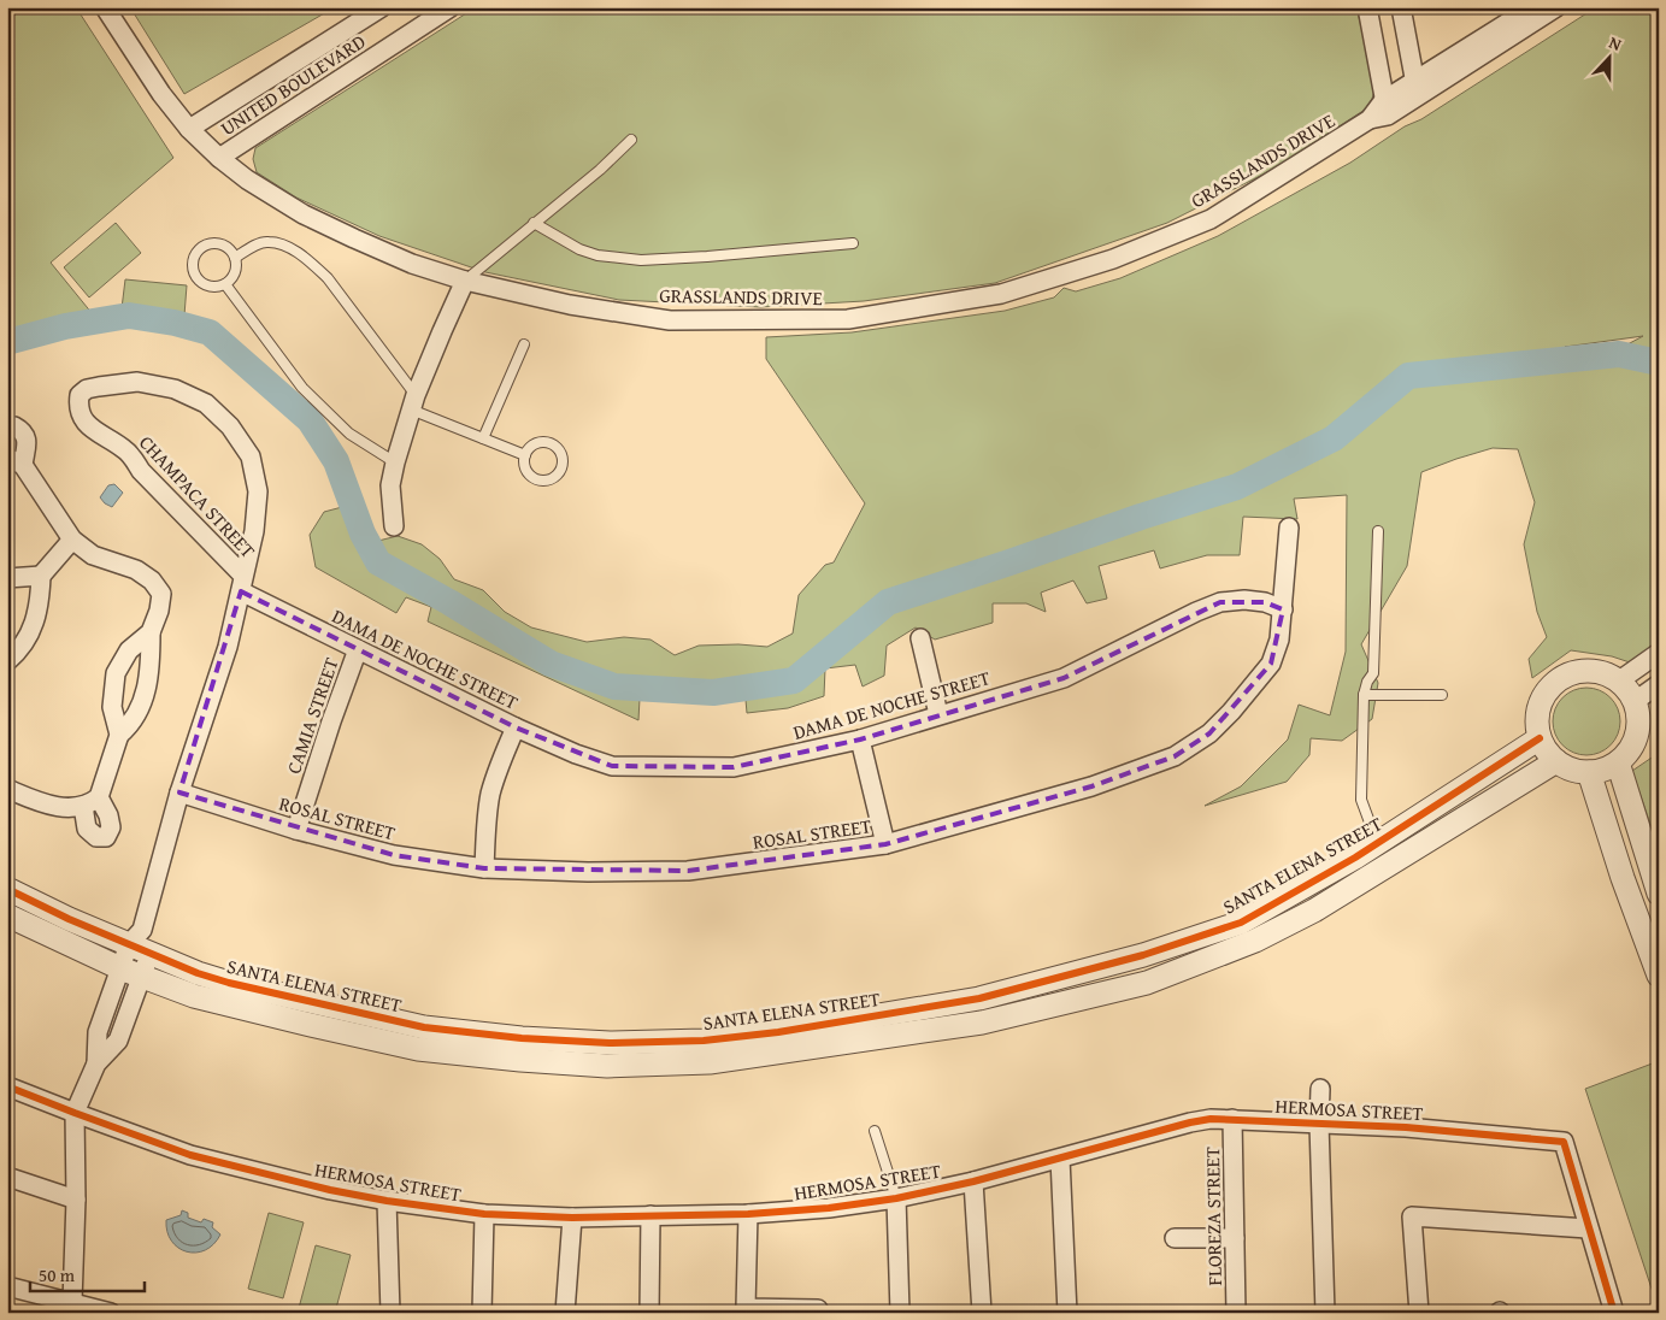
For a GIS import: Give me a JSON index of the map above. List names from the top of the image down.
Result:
{
  "streets": {
    "street": [
      "UNITED BOULEVARD",
      "GRASSLANDS DRIVE",
      "CHAMPACA STREET",
      "DAMA DE NOCHE STREET",
      "CAMIA STREET",
      "ROSAL STREET",
      "SANTA ELENA STREET",
      "HERMOSA STREET",
      "FLOREZA STREET"
    ]
  },
  "crossings": [
    ["UNITED BOULEVARD", "GRASSLANDS DRIVE"],
    ["CHAMPACA STREET", "DAMA DE NOCHE STREET"],
    ["DAMA DE NOCHE STREET", "CAMIA STREET"],
    ["DAMA DE NOCHE STREET", "ROSAL STREET"],
    ["CAMIA STREET", "ROSAL STREET"],
    ["HERMOSA STREET", "FLOREZA STREET"]
  ],
  "scale_bar": "50 m",
  "north": "top"
}
